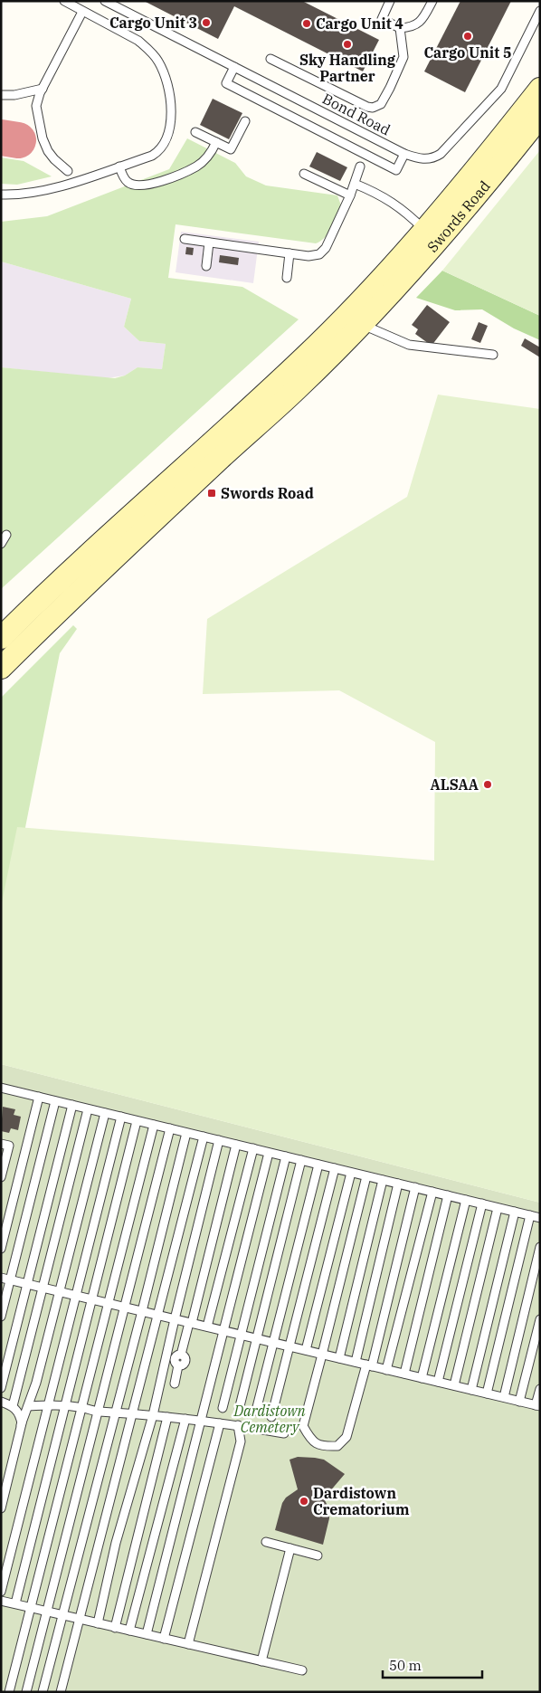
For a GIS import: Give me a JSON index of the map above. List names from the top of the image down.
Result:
{
  "streets": {
    "main road": ["Swords Road"],
    "lane": ["Bond Road"]
  },
  "parks": ["Dardistown Cemetery"],
  "places": {
    "other": [
      "Cargo Unit 3",
      "Cargo Unit 4",
      "Cargo Unit 5",
      "Sky Handling Partner",
      "ALSAA",
      "Dardistown Crematorium"
    ],
    "transit": ["Swords Road"]
  },
  "scale_bar": "50 m"
}
